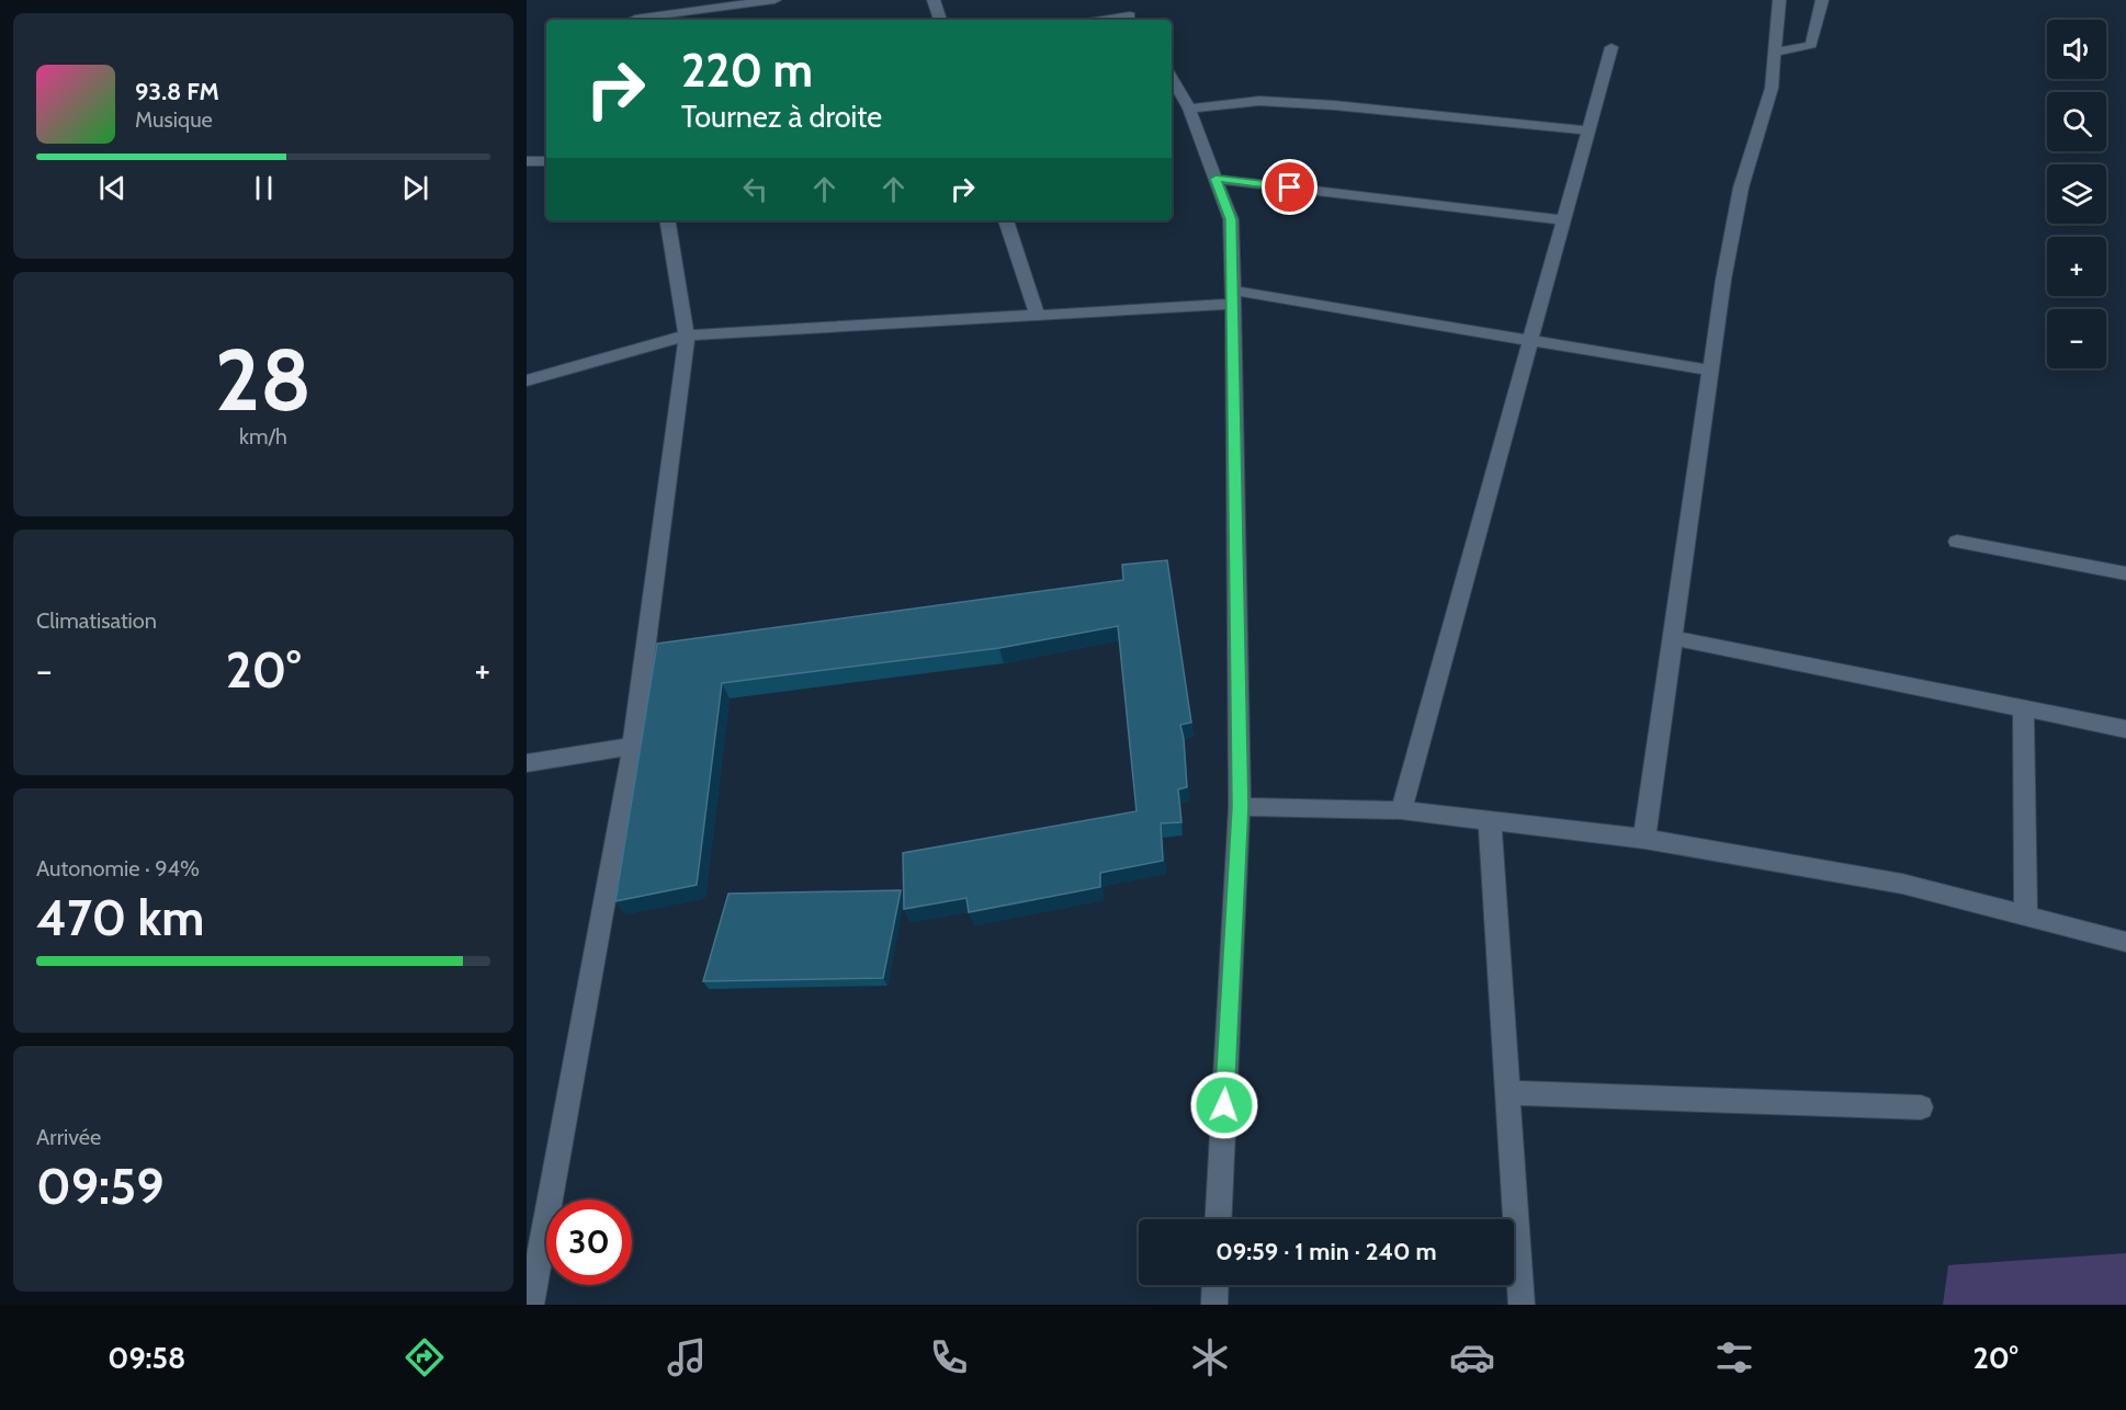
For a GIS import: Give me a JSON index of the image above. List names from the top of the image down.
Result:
{
  "page": {
    "map_buttons": ["+", "−"],
    "turn": ["220 m", "Tournez à droite"],
    "song": ["93.8 FM", "Musique"],
    "tile": [
      ["28", "km/h"],
      "Climatisation",
      ["Autonomie · 94%", "470 km"],
      ["Arrivée", "09:59"]
    ],
    "heat": ["−", "20°", "+"],
    "limit": "30",
    "trip": "09:59 · 1 min · 240 m",
    "tabs": ["09:58", "20°"]
  }
}
